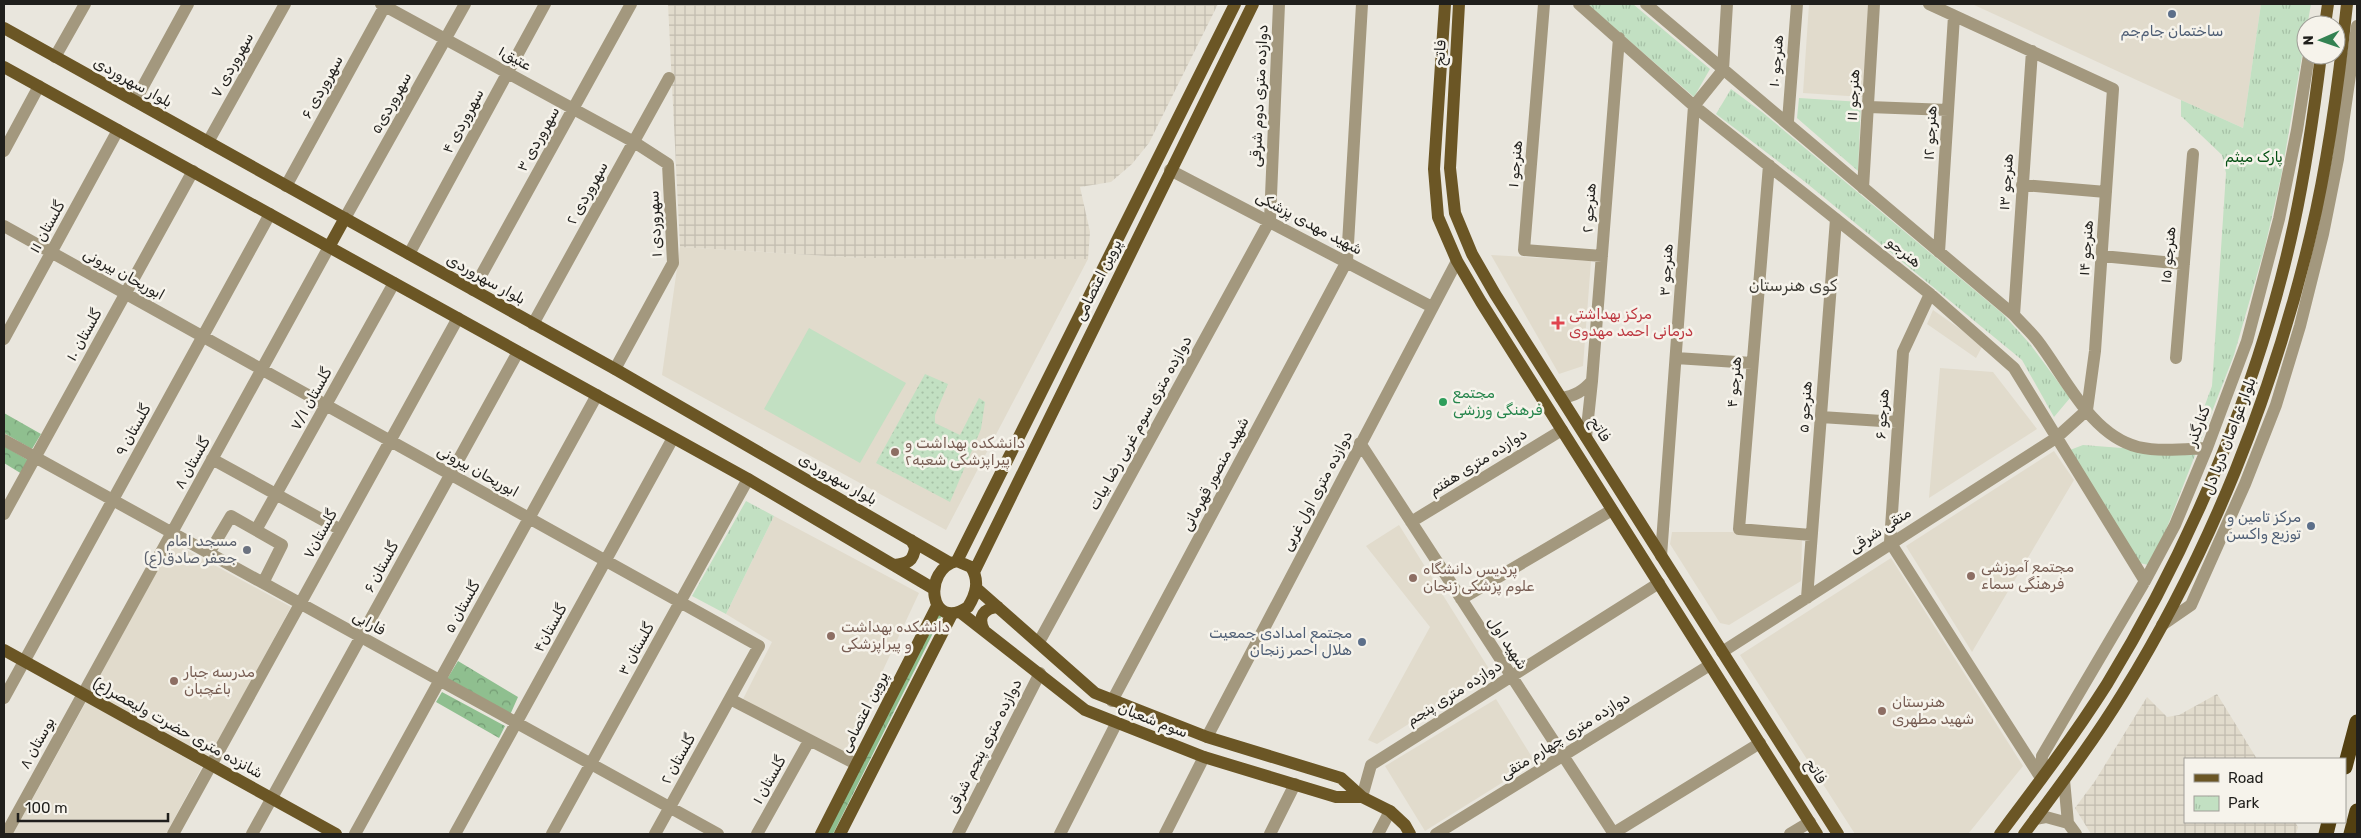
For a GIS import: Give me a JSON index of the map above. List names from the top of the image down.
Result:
{
  "streets": {
    "main road": [
      "فاتح",
      "بلوار سهروردی",
      "پروین اعتصامی",
      "بلوار غواصان دریا دل",
      "سوم شعبان",
      "شانزده متری حضرت ولیعصر(ع)"
    ],
    "street": [
      "عتیق۱",
      "هنرجو ۱۰",
      "سهروردی ۷",
      "سهروردی ۶",
      "هنرجو ۱۱",
      "دوازده متری دوم شرقی",
      "سهروردی۵",
      "سهروردی ۴",
      "هنرجو ۱۲",
      "سهروردی ۳",
      "هنرجو ۱",
      "هنرجو ۱۳",
      "سهروردی ۲",
      "هنرجو ۲",
      "شهید مهدی پزشکی",
      "سهروردی ۱",
      "گلستان ۱۱",
      "هنرجو ۱۴",
      "هنرجو",
      "هنرجو ۱۵",
      "هنرجو ۳",
      "ابوریحان بیرونی",
      "گلستان ۱۰",
      "هنرجو ۴",
      "گلستان ۷/۱",
      "هنرجو ۵",
      "هنرجو ۶",
      "دوازده متری سوم غربی رضا بیات",
      "کنارگذر",
      "گلستان ۹",
      "دوازده متری هفتم",
      "گلستان ۸",
      "شهید منصور قهرمانی",
      "دوازده متری اول غربی",
      "متقی شرقی",
      "گلستان۷",
      "گلستان ۶",
      "گلستان ۵",
      "فارابی",
      "گلستان۴",
      "شهید اول",
      "گلستان ۳",
      "دوازده متری پنجم",
      "دوازده متری چهارم متقی",
      "بوستان ۸",
      "دوازده متری پنجم شرقی",
      "گلستان ۲",
      "گلستان ۱"
    ]
  },
  "crossings": [
    ["فاتح", "هنرجو ۲"],
    ["فاتح", "هنرجو ۳"],
    ["فاتح", "دوازده متری هفتم"],
    ["فاتح", "دوازده متری اول غربی"],
    ["فاتح", "متقی شرقی"],
    ["فاتح", "دوازده متری پنجم"],
    ["فاتح", "دوازده متری چهارم متقی"],
    ["عتیق۱", "سهروردی ۶"],
    ["عتیق۱", "سهروردی۵"],
    ["عتیق۱", "سهروردی ۴"],
    ["عتیق۱", "سهروردی ۳"],
    ["عتیق۱", "سهروردی ۲"],
    ["عتیق۱", "سهروردی ۱"],
    ["هنرجو ۱۰", "هنرجو"],
    ["سهروردی ۷", "بلوار سهروردی"],
    ["بلوار سهروردی", "سهروردی ۶"],
    ["بلوار سهروردی", "سهروردی۵"],
    ["بلوار سهروردی", "سهروردی ۴"],
    ["بلوار سهروردی", "سهروردی ۳"],
    ["بلوار سهروردی", "سهروردی ۲"],
    ["بلوار سهروردی", "سهروردی ۱"],
    ["بلوار سهروردی", "پروین اعتصامی"],
    ["بلوار سهروردی", "سوم شعبان"],
    ["هنرجو ۱۱", "هنرجو"],
    ["دوازده متری دوم شرقی", "شهید مهدی پزشکی"],
    ["دوازده متری دوم شرقی", "دوازده متری سوم غربی رضا بیات"],
    ["هنرجو ۱۲", "هنرجو"],
    ["هنرجو ۱", "هنرجو ۲"],
    ["هنرجو ۱۳", "هنرجو ۱۴"],
    ["هنرجو ۱۳", "هنرجو"],
    ["سهروردی ۲", "سهروردی ۱"],
    ["هنرجو ۲", "هنرجو"],
    ["شهید مهدی پزشکی", "پروین اعتصامی"],
    ["شهید مهدی پزشکی", "دوازده متری سوم غربی رضا بیات"],
    ["شهید مهدی پزشکی", "شهید منصور قهرمانی"],
    ["شهید مهدی پزشکی", "دوازده متری اول غربی"],
    ["گلستان ۱۱", "ابوریحان بیرونی"],
    ["هنرجو ۱۴", "هنرجو"],
    ["هنرجو ۱۴", "متقی شرقی"],
    ["هنرجو", "هنرجو ۳"],
    ["هنرجو", "هنرجو ۴"],
    ["هنرجو", "هنرجو ۵"],
    ["هنرجو", "هنرجو ۶"],
    ["هنرجو", "کنارگذر"],
    ["هنرجو", "متقی شرقی"],
    ["ابوریحان بیرونی", "گلستان ۱۰"],
    ["ابوریحان بیرونی", "گلستان ۷/۱"],
    ["ابوریحان بیرونی", "گلستان ۹"],
    ["ابوریحان بیرونی", "گلستان ۸"],
    ["ابوریحان بیرونی", "گلستان۷"],
    ["ابوریحان بیرونی", "گلستان ۶"],
    ["ابوریحان بیرونی", "گلستان ۵"],
    ["ابوریحان بیرونی", "گلستان۴"],
    ["ابوریحان بیرونی", "گلستان ۳"],
    ["ابوریحان بیرونی", "گلستان ۲"],
    ["پروین اعتصامی", "سوم شعبان"],
    ["گلستان ۱۰", "فارابی"],
    ["هنرجو ۴", "هنرجو ۵"],
    ["هنرجو ۵", "متقی شرقی"],
    ["هنرجو ۶", "متقی شرقی"],
    ["دوازده متری سوم غربی رضا بیات", "سوم شعبان"],
    ["کنارگذر", "بلوار غواصان دریا دل"],
    ["گلستان ۹", "فارابی"],
    ["گلستان ۹", "شانزده متری حضرت ولیعصر(ع)"],
    ["دوازده متری هفتم", "شهید اول"],
    ["گلستان ۸", "فارابی"],
    ["گلستان ۸", "شانزده متری حضرت ولیعصر(ع)"],
    ["گلستان ۸", "بوستان ۸"],
    ["شهید منصور قهرمانی", "سوم شعبان"],
    ["دوازده متری اول غربی", "شهید اول"],
    ["دوازده متری اول غربی", "سوم شعبان"],
    ["گلستان۷", "فارابی"],
    ["گلستان۷", "شانزده متری حضرت ولیعصر(ع)"],
    ["گلستان ۶", "فارابی"],
    ["گلستان ۶", "شانزده متری حضرت ولیعصر(ع)"],
    ["گلستان ۵", "فارابی"],
    ["فارابی", "گلستان۴"],
    ["فارابی", "گلستان ۳"],
    ["فارابی", "گلستان ۲"],
    ["شهید اول", "دوازده متری پنجم"],
    ["شهید اول", "دوازده متری چهارم متقی"],
    ["دوازده متری پنجم", "سوم شعبان"],
    ["سوم شعبان", "دوازده متری پنجم شرقی"],
    ["شانزده متری حضرت ولیعصر(ع)", "بوستان ۸"]
  ],
  "districts": ["کوی هنرستان"],
  "parks": ["پارک میثم"],
  "places": {
    "other": [
      "ساختمان جام‌جم",
      "مجتمع فرهنگی ورزشی",
      "دانشکده بهداشت و پیراپزشکى شعبه۲",
      "مرکز تامین و توزیع واکسن",
      "مسجد امام جعفر صادق(ع)",
      "مجتمع آموزشی فرهنگی سماء",
      "پردیس دانشگاه علوم پزشکى زنجان",
      "دانشکده بهداشت و پیراپزشکی",
      "مجتمع امدادی جمعیت هلال احمر زنجان",
      "مدرسه جبار باغچبان",
      "هنرستان شهید مطهری"
    ],
    "health": ["مرکز بهداشتی درمانی احمد مهدوی"]
  },
  "legend": ["Road", "Park"],
  "scale_bar": "100 m",
  "north": "left"
}
